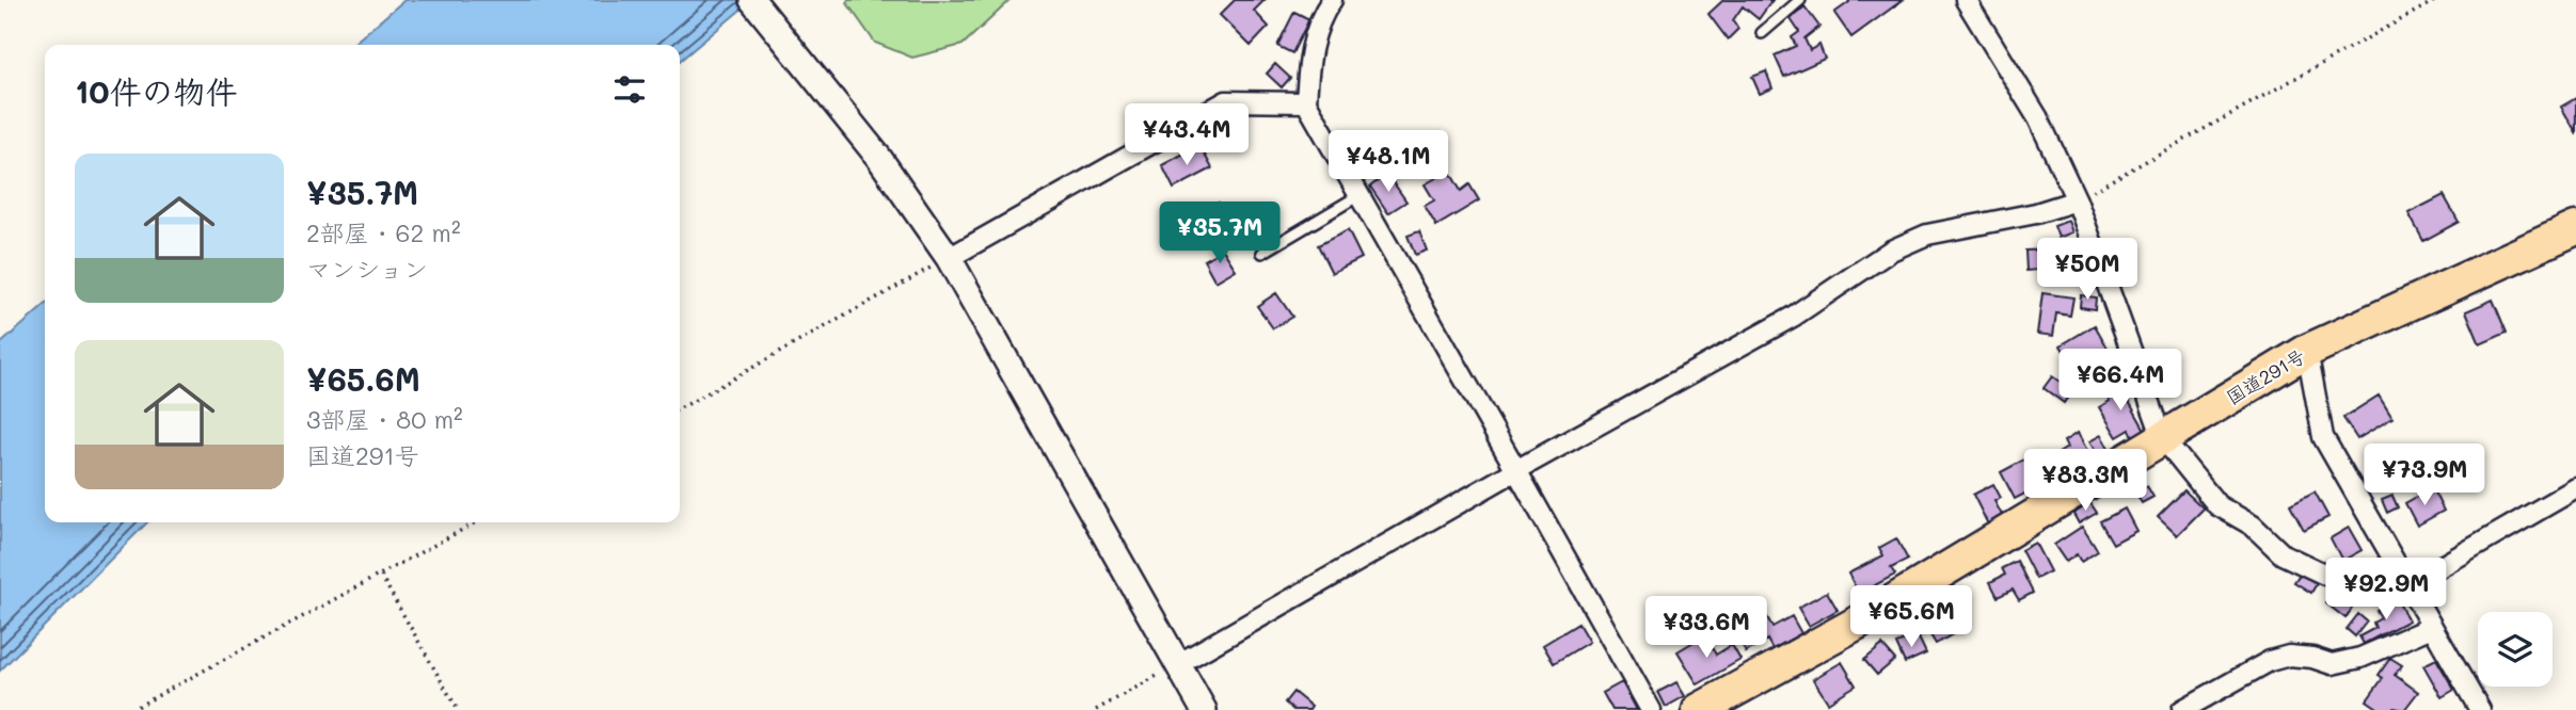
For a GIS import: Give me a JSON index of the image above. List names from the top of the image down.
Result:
{
  "streets": {
    "highway": ["国道291号"]
  },
  "page": {
    "heading": "10件の物件",
    "price": [
      "¥43.4M",
      "¥48.1M",
      "¥35.7M",
      "¥50M",
      "¥66.4M",
      "¥73.9M",
      "¥83.3M",
      "¥92.9M",
      "¥65.6M",
      "¥33.6M"
    ],
    "list": [
      {
        "name": "¥35.7M",
        "note": "2部屋 · 62 m² · マンション"
      },
      {
        "name": "¥65.6M",
        "note": "3部屋 · 80 m² · 国道291号"
      }
    ]
  }
}
